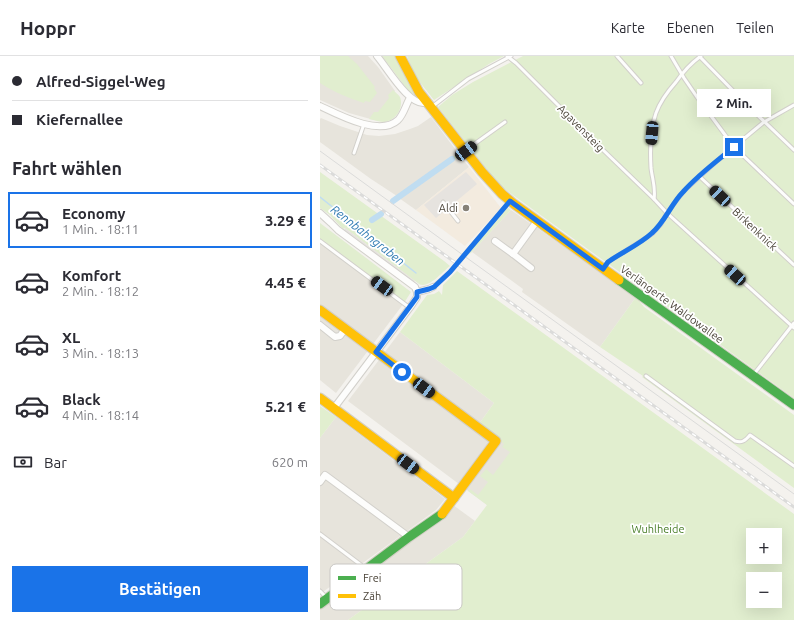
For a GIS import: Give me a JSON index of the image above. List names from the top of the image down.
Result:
{
  "streets": {
    "street": ["Verlängerte Waldowallee"],
    "lane": ["Agavensteig", "Birkenknick"]
  },
  "water": ["Rennbahngraben"],
  "parks": ["Wuhlheide"],
  "places": ["Aldi"],
  "legend": ["Frei", "Zäh"],
  "page": {
    "header": "Hoppr",
    "nav": ["Karte", "Ebenen", "Teilen"],
    "banner": ["Alfred-Siggel-Weg", "Kiefernallee"],
    "bubble": "2 Min.",
    "heading": "Fahrt wählen",
    "list": [
      {
        "name": "Economy",
        "note": "1 Min. · 18:11",
        "value": "3.29 €"
      },
      {
        "name": "Komfort",
        "note": "2 Min. · 18:12",
        "value": "4.45 €"
      },
      {
        "name": "XL",
        "note": "3 Min. · 18:13",
        "value": "5.60 €"
      },
      {
        "name": "Black",
        "note": "4 Min. · 18:14",
        "value": "5.21 €"
      }
    ],
    "pay": ["Bar", "620 m"],
    "map_buttons": ["+", "−"],
    "buttons": "Bestätigen"
  }
}
